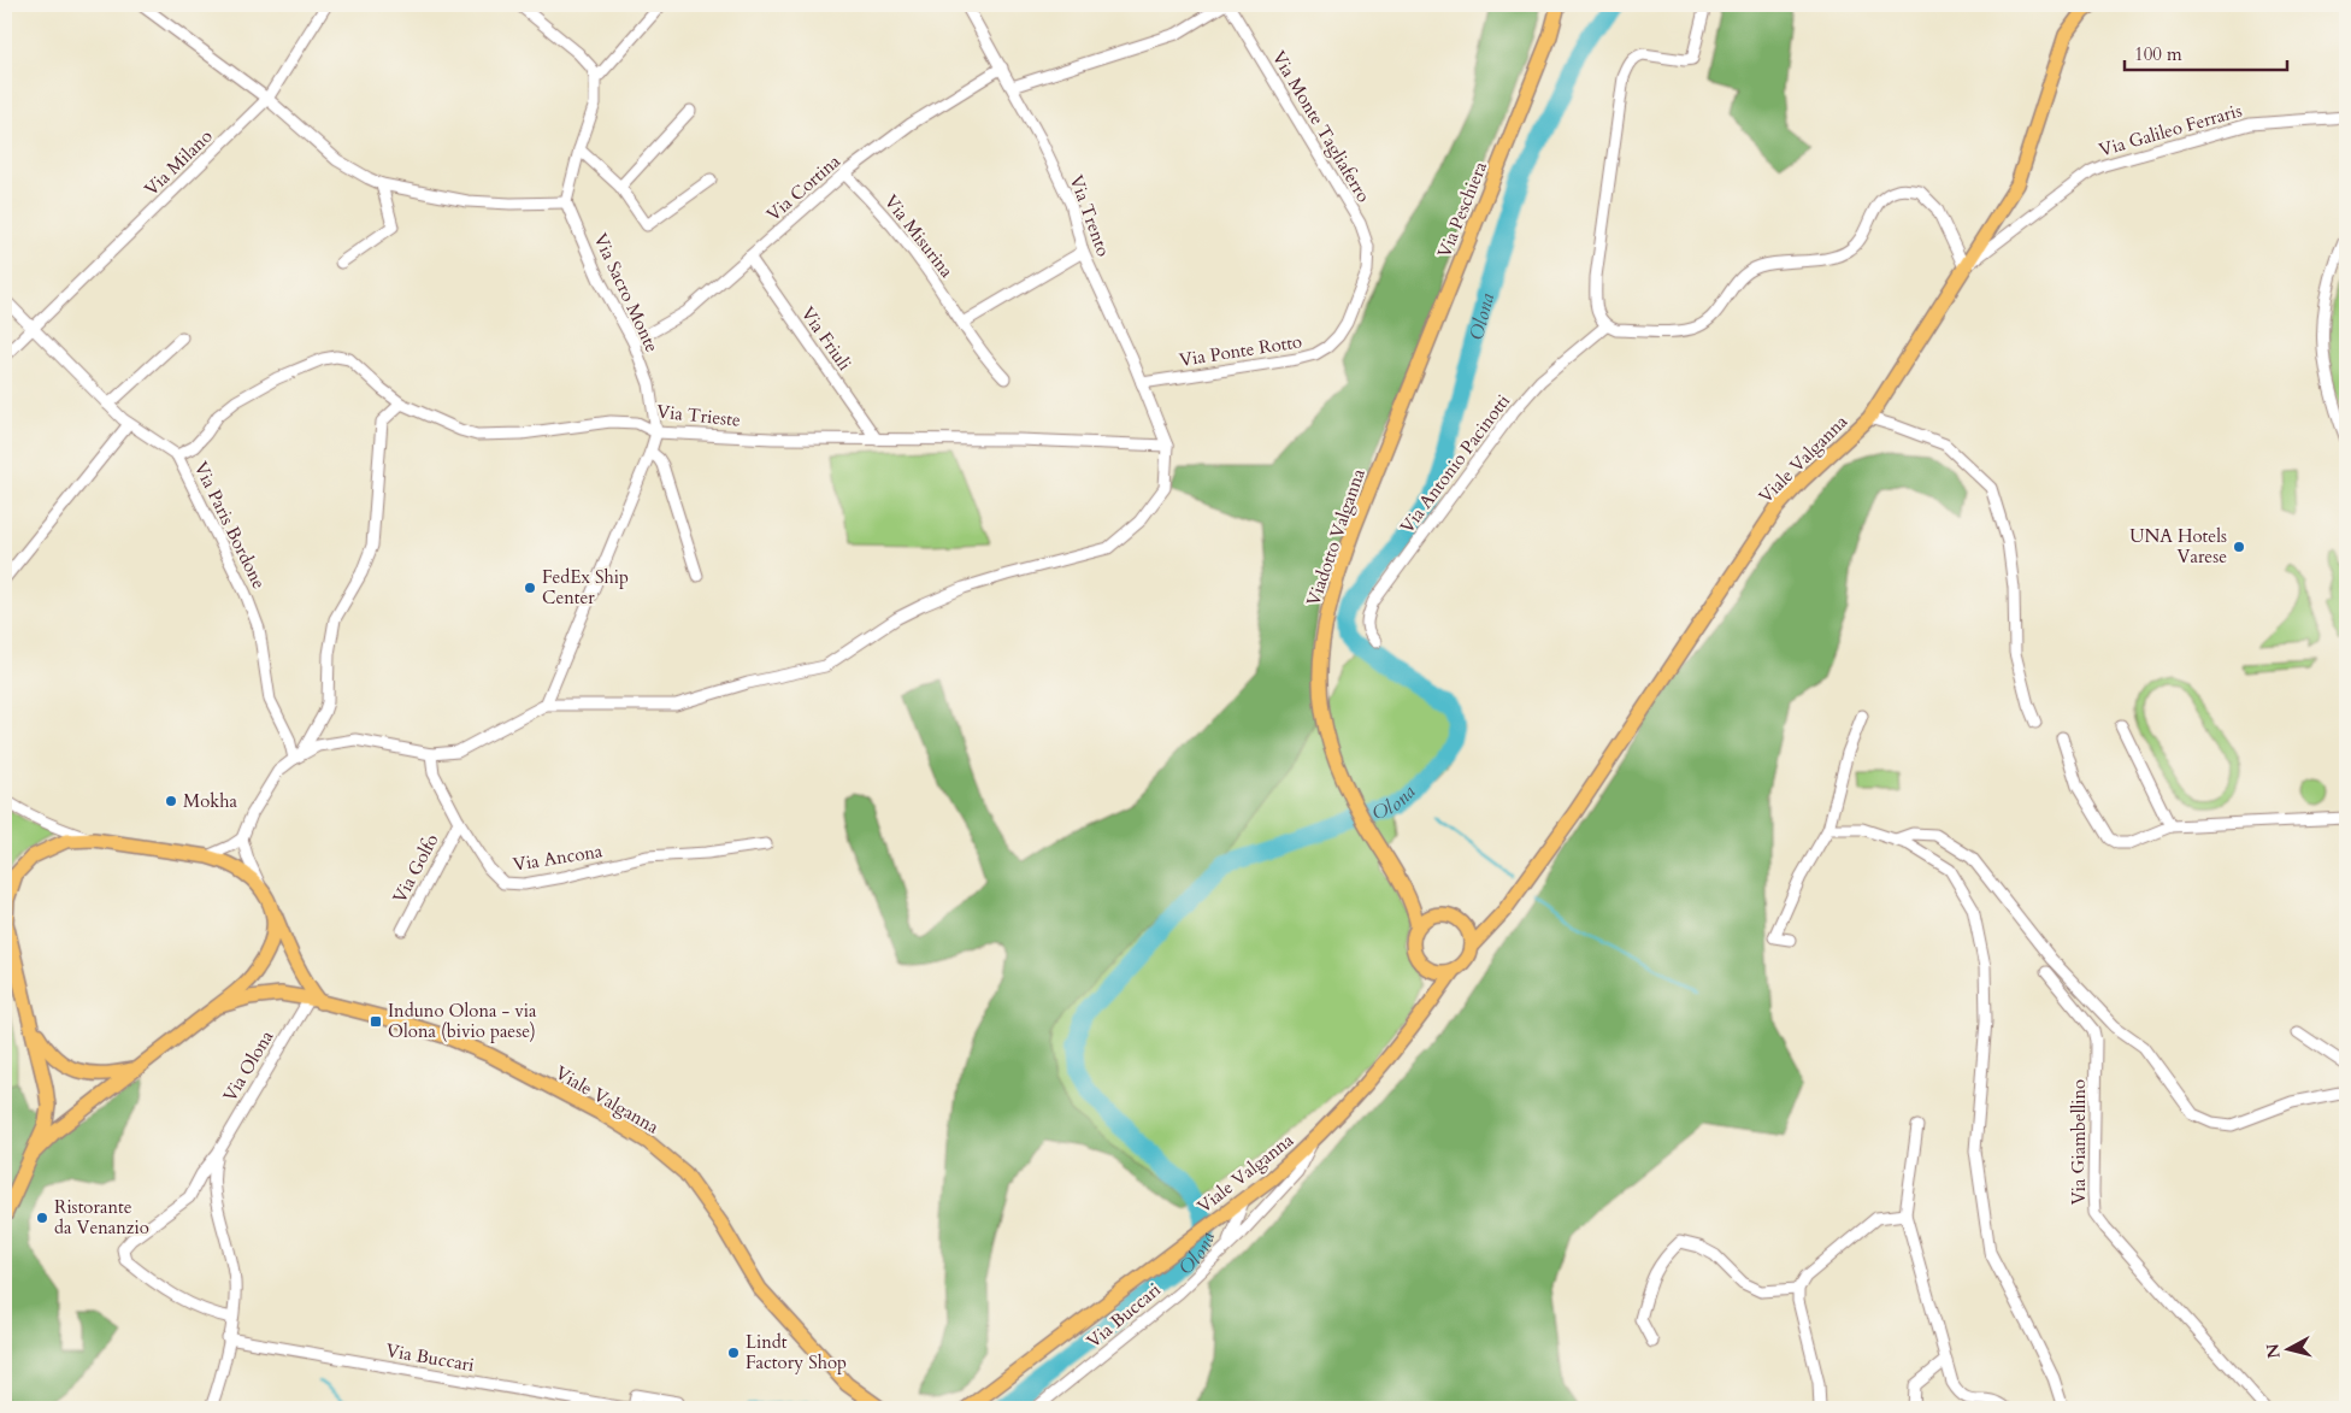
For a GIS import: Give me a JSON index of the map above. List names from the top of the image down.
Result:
{
  "streets": {
    "main road": ["Via Peschiera", "Viale Valganna", "Viadotto Valganna"],
    "street": [
      "Via Monte Tagliaferro",
      "Via Galileo Ferraris",
      "Via Milano",
      "Via Cortina",
      "Via Trento",
      "Via Misurina",
      "Via Sacro Monte",
      "Via Friuli",
      "Via Ponte Rotto",
      "Via Trieste",
      "Via Antonio Pacinotti",
      "Via Paris Bordone",
      "Via Ancona",
      "Via Golfo",
      "Via Olona",
      "Via Giambellino",
      "Via Buccari"
    ]
  },
  "crossings": [
    ["Via Monte Tagliaferro", "Via Ponte Rotto"],
    ["Via Galileo Ferraris", "Viale Valganna"],
    ["Via Milano", "Via Paris Bordone"],
    ["Via Cortina", "Via Trento"],
    ["Via Cortina", "Via Misurina"],
    ["Via Cortina", "Via Sacro Monte"],
    ["Via Cortina", "Via Friuli"],
    ["Via Peschiera", "Viadotto Valganna"],
    ["Via Trento", "Via Ponte Rotto"],
    ["Via Trento", "Via Trieste"],
    ["Via Sacro Monte", "Via Trieste"],
    ["Via Friuli", "Via Trieste"],
    ["Via Trieste", "Via Paris Bordone"],
    ["Viale Valganna", "Via Olona"],
    ["Viale Valganna", "Via Buccari"],
    ["Via Ancona", "Via Golfo"],
    ["Via Olona", "Via Buccari"]
  ],
  "water": ["Olona"],
  "places": {
    "other": [
      "UNA Hotels Varese",
      "FedEx Ship Center",
      "Mokha",
      "Ristorante da Venanzio",
      "Lindt Factory Shop"
    ],
    "transit": ["Induno Olona - via Olona (bivio paese)"]
  },
  "scale_bar": "100 m",
  "north": "left"
}
